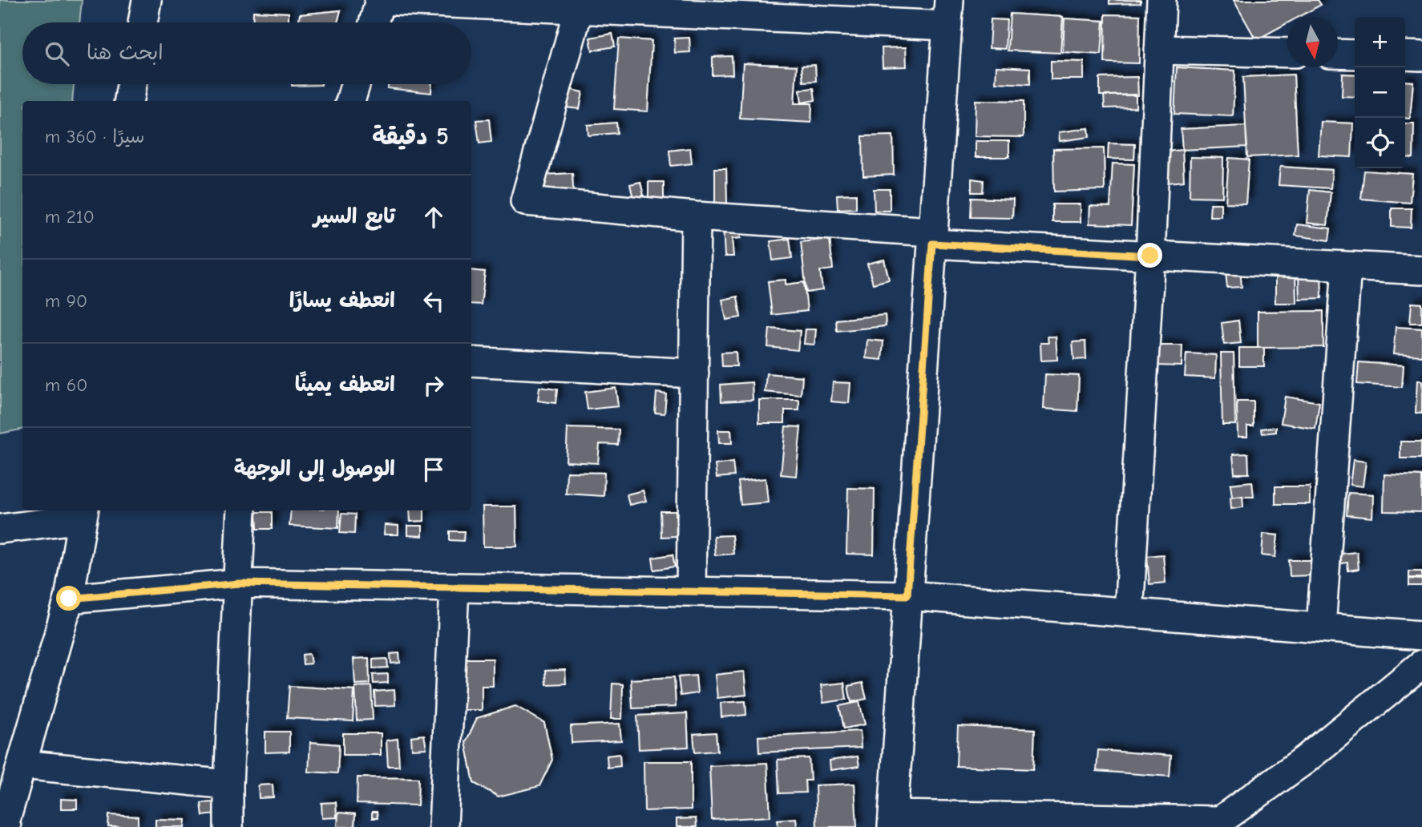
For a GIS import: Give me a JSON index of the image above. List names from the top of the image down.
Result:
{
  "north": "bottom",
  "page": {
    "map_buttons": ["+", "−"],
    "search": "ابحث هنا",
    "heading": ["5 دقيقة", "سيرًا · 360 m"],
    "list": [
      ["تابع السير", "210 m"],
      ["انعطف يسارًا", "90 m"],
      ["انعطف يمينًا", "60 m"],
      "الوصول إلى الوجهة"
    ]
  }
}
